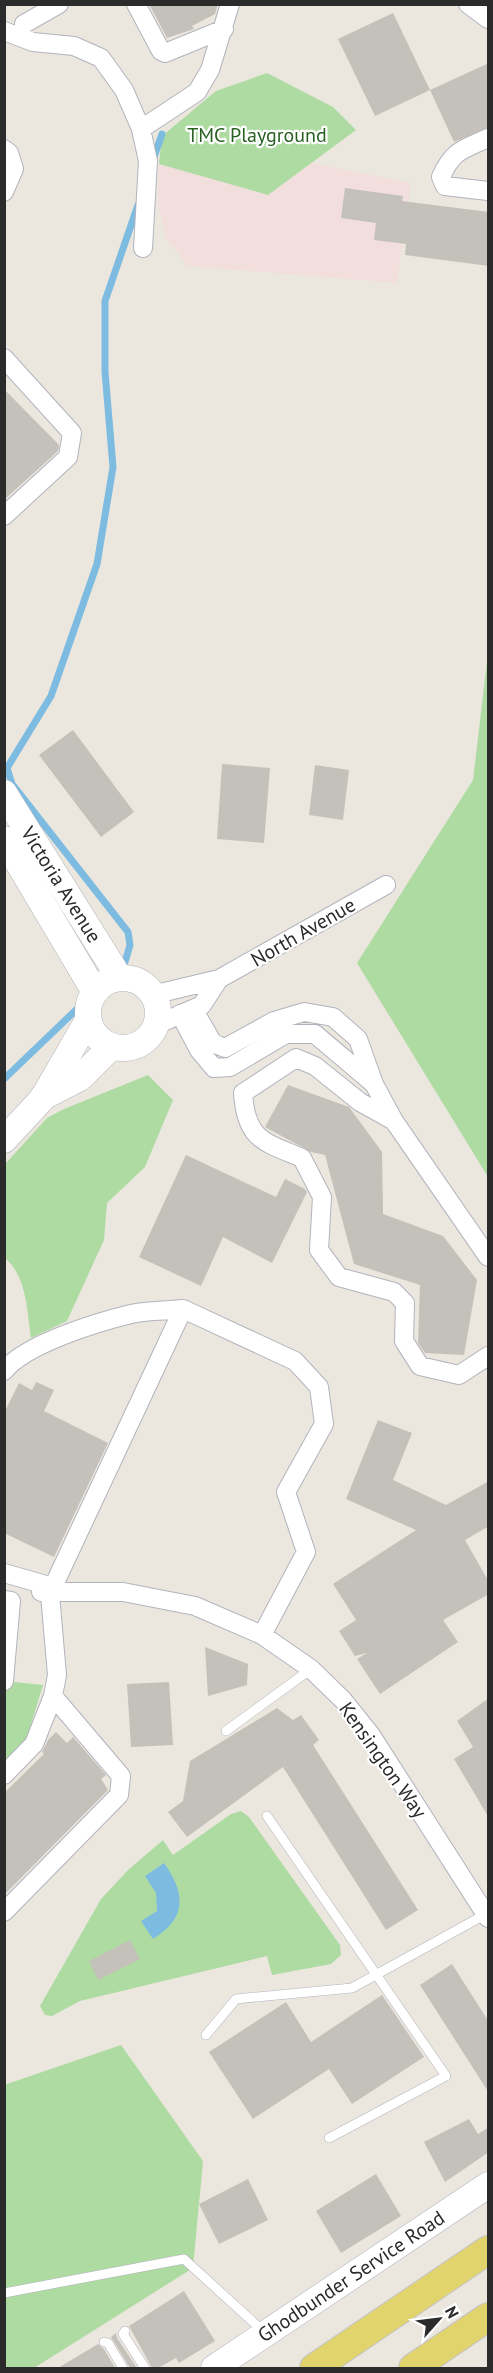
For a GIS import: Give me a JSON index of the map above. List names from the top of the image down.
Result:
{
  "streets": {
    "street": [
      "Victoria Avenue",
      "North Avenue",
      "Kensington Way",
      "Ghodbunder Service Road"
    ]
  },
  "parks": ["TMC Playground"],
  "north": "top right"
}
